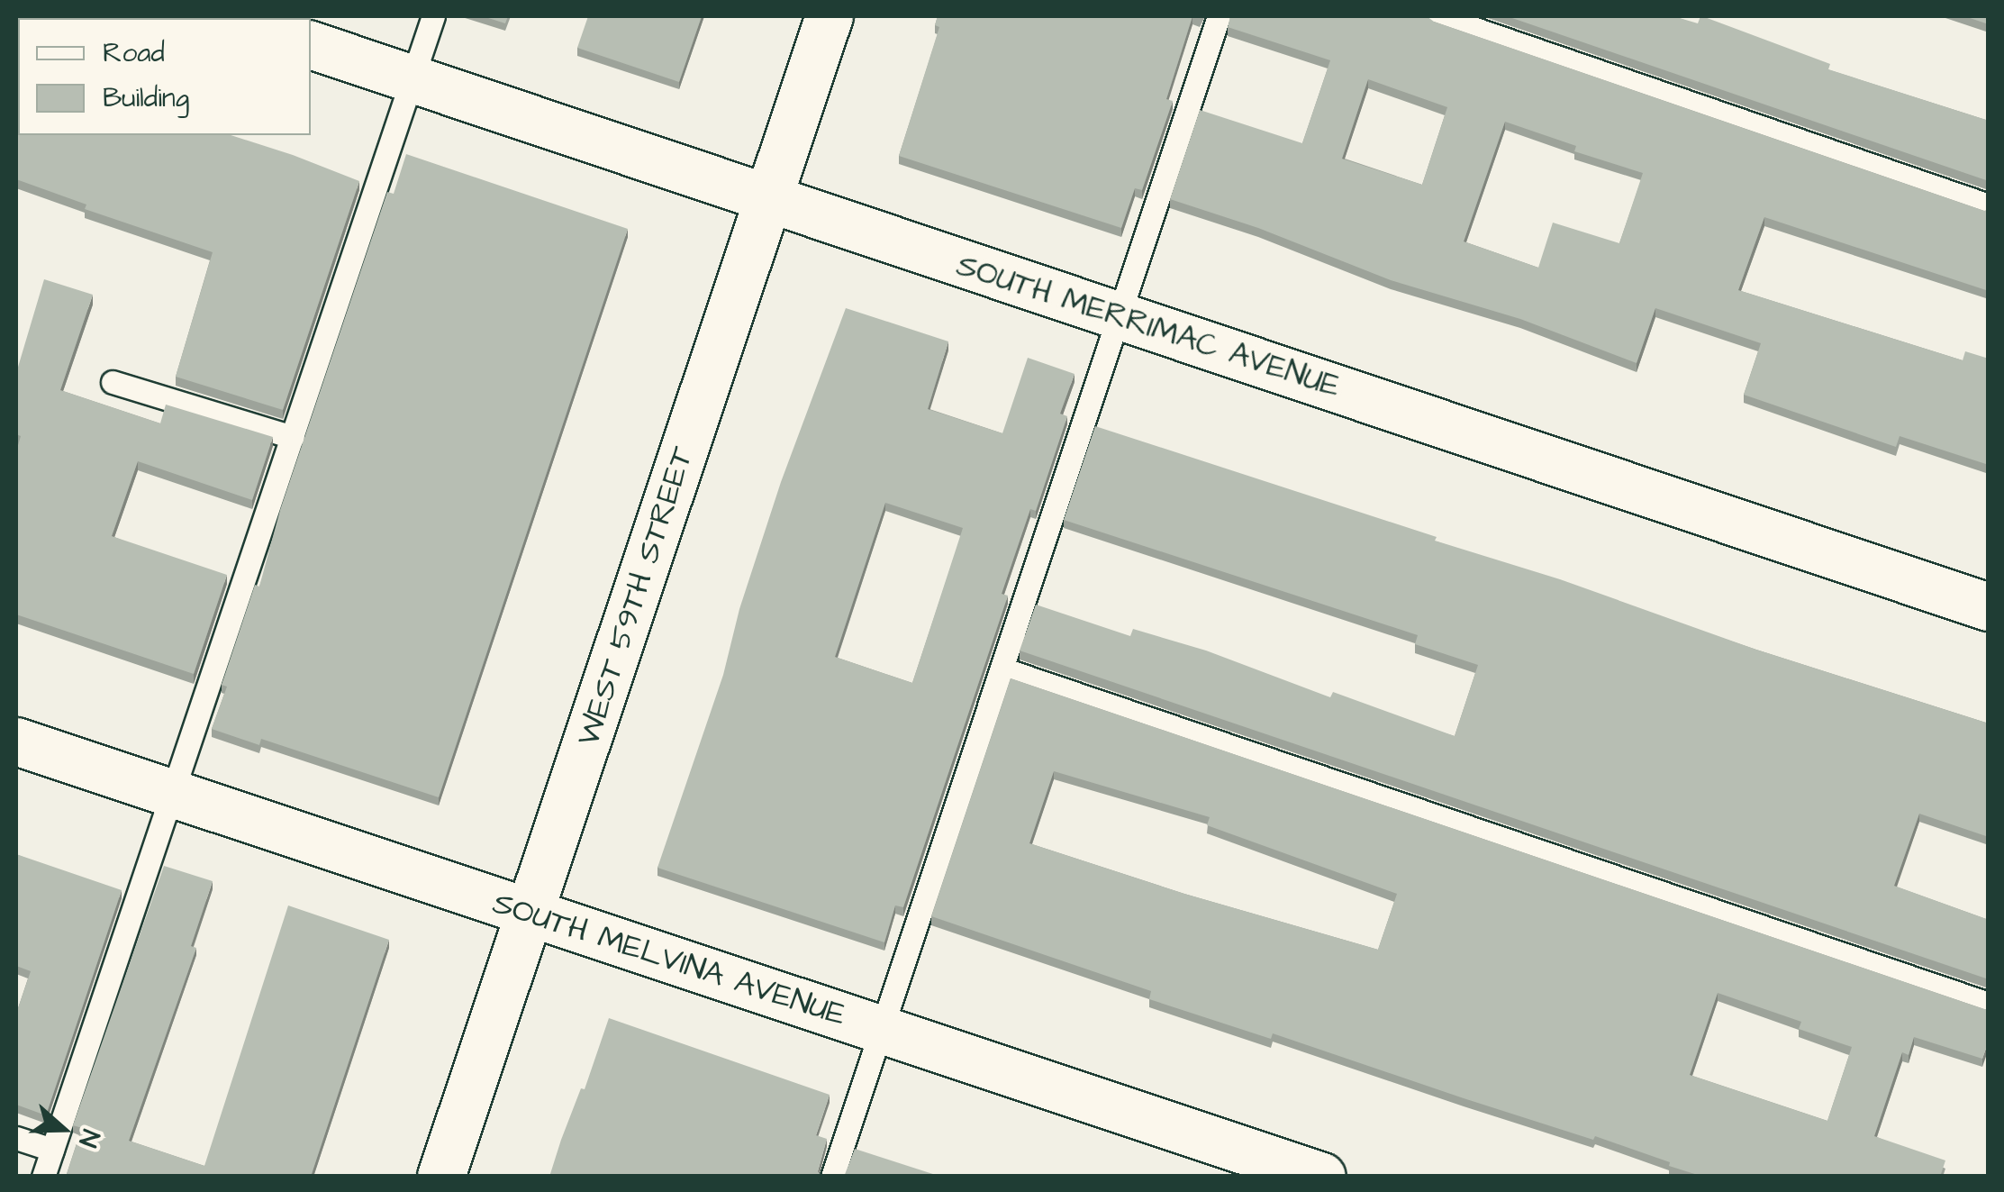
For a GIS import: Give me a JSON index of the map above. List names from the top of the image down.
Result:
{
  "streets": {
    "street": ["SOUTH MERRIMAC AVENUE", "WEST 59TH STREET", "SOUTH MELVINA AVENUE"]
  },
  "crossings": [
    ["SOUTH MERRIMAC AVENUE", "WEST 59TH STREET"],
    ["WEST 59TH STREET", "SOUTH MELVINA AVENUE"]
  ],
  "legend": ["Road", "Building"],
  "north": "right"
}
